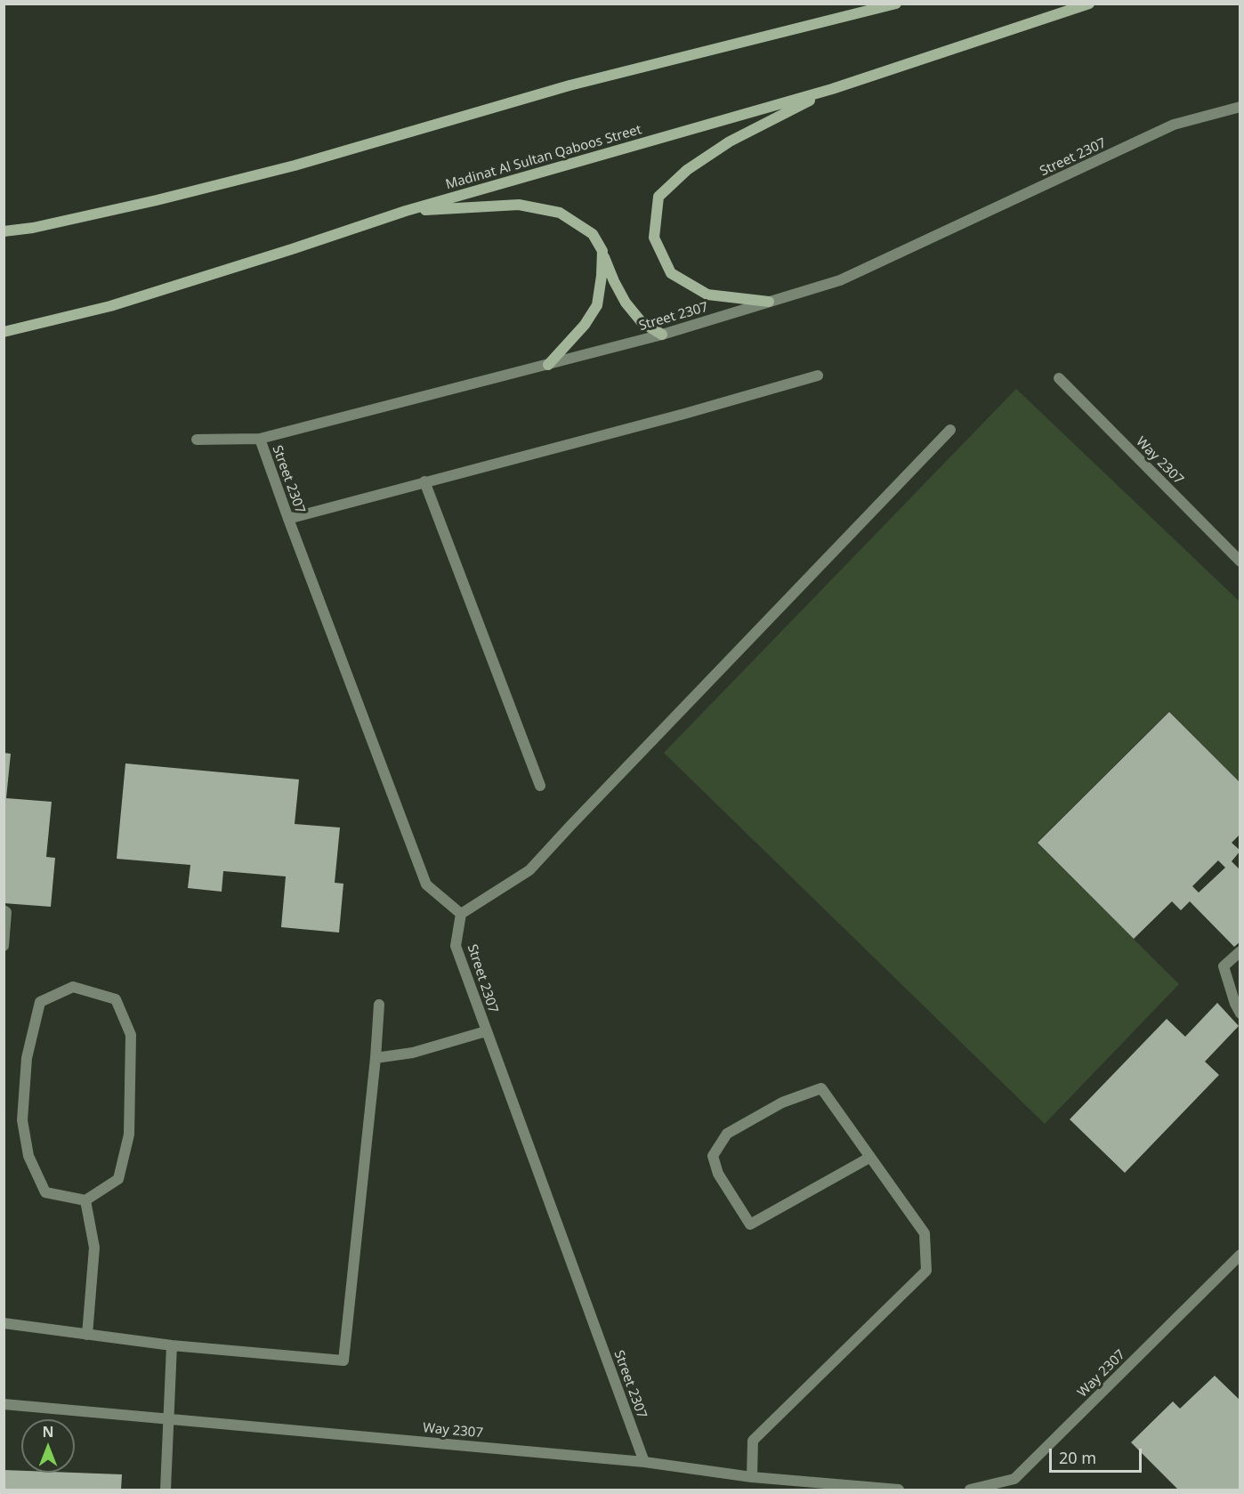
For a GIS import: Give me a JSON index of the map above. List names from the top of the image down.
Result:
{
  "streets": {
    "main road": ["Madinat Al Sultan Qaboos Street"],
    "street": ["Street 2307", "Way 2307"]
  },
  "crossings": [
    ["Street 2307", "Way 2307"]
  ],
  "scale_bar": "20 m",
  "north": "top"
}
